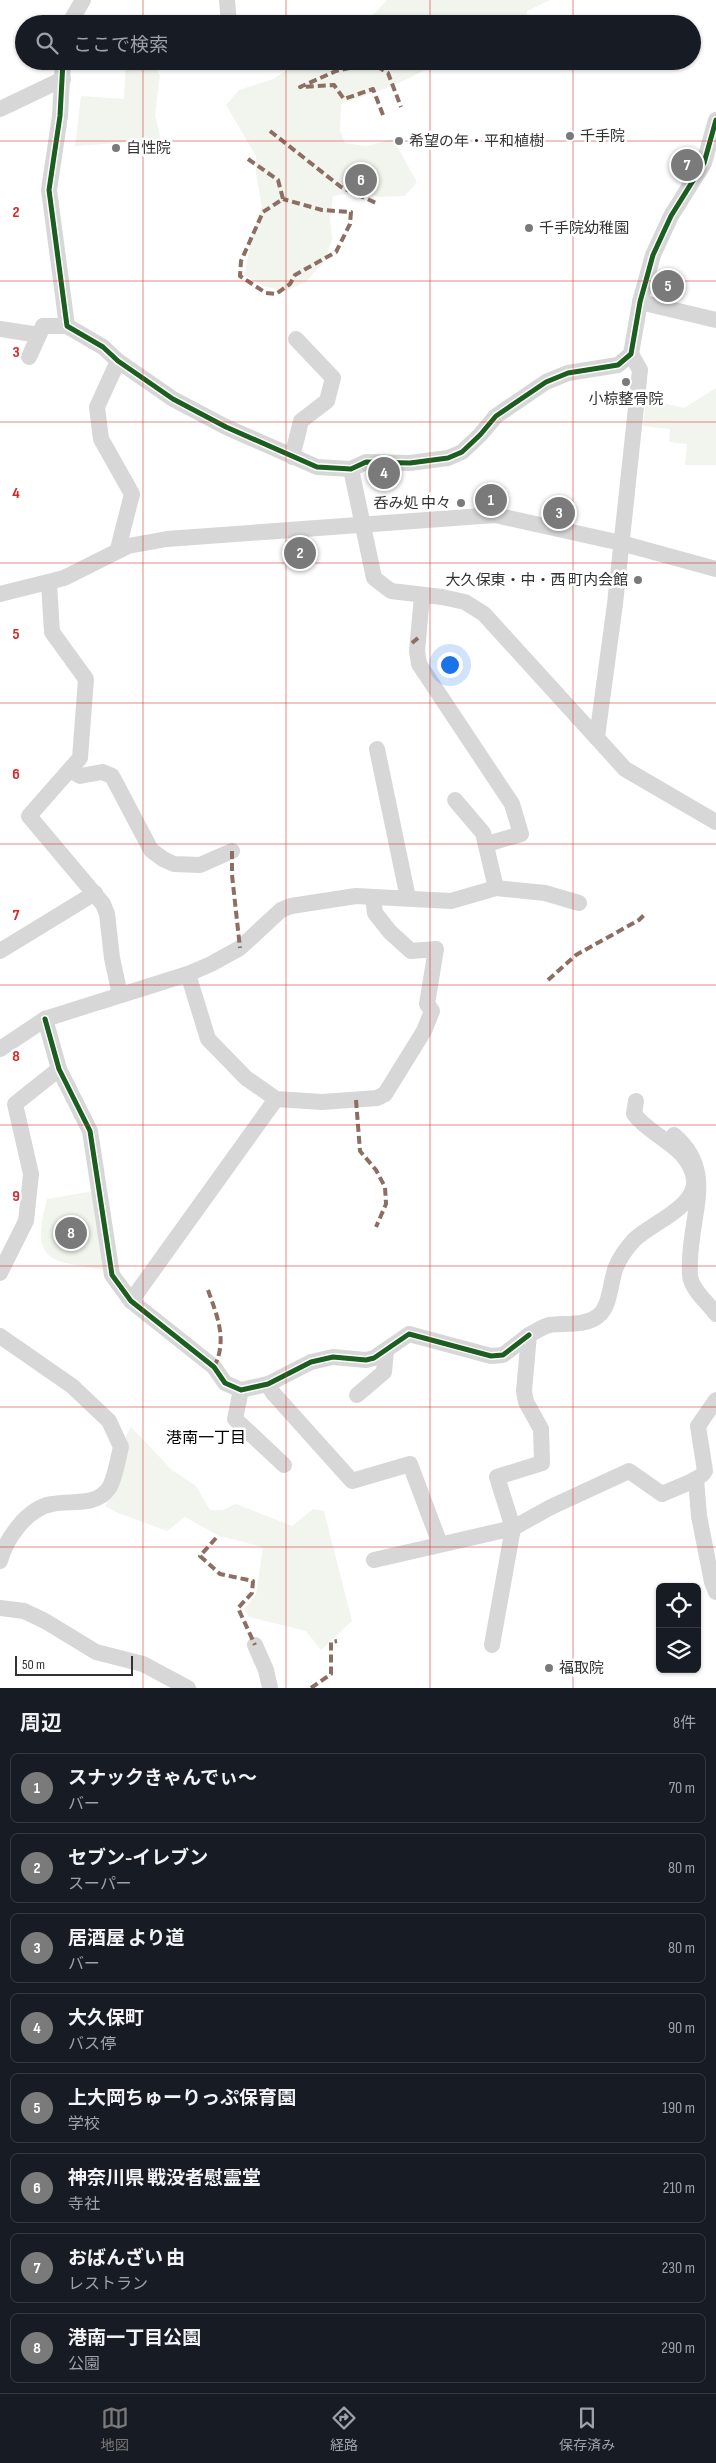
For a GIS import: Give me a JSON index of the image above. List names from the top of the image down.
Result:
{
  "districts": ["港南一丁目"],
  "places": [
    "千手院",
    "希望の年・平和植樹",
    "自性院",
    "千手院幼稚園",
    "小椋整骨院",
    "呑み処 中々",
    "大久保東・中・西 町内会館",
    "福取院"
  ],
  "scale_bar": "50 m",
  "page": {
    "search": "ここで検索",
    "pins": [
      "7",
      "6",
      "5",
      "4",
      "1",
      "3",
      "2",
      "8"
    ],
    "scale": "50 m",
    "heading": ["周辺", "8件"],
    "list": [
      {
        "mark": "1",
        "name": "スナックきゃんでぃ〜",
        "note": "バー",
        "value": "70 m"
      },
      {
        "mark": "2",
        "name": "セブン-イレブン",
        "note": "スーパー",
        "value": "80 m"
      },
      {
        "mark": "3",
        "name": "居酒屋 より道",
        "note": "バー",
        "value": "80 m"
      },
      {
        "mark": "4",
        "name": "大久保町",
        "note": "バス停",
        "value": "90 m"
      },
      {
        "mark": "5",
        "name": "上大岡ちゅーりっぷ保育園",
        "note": "学校",
        "value": "190 m"
      },
      {
        "mark": "6",
        "name": "神奈川県 戦没者慰霊堂",
        "note": "寺社",
        "value": "210 m"
      },
      {
        "mark": "7",
        "name": "おばんざい 由",
        "note": "レストラン",
        "value": "230 m"
      },
      {
        "mark": "8",
        "name": "港南一丁目公園",
        "note": "公園",
        "value": "290 m"
      }
    ],
    "nav": ["地図", "経路", "保存済み"]
  },
  "grid": {
    "rows": [
      "2",
      "3",
      "4",
      "5",
      "6",
      "7",
      "8",
      "9"
    ]
  }
}
